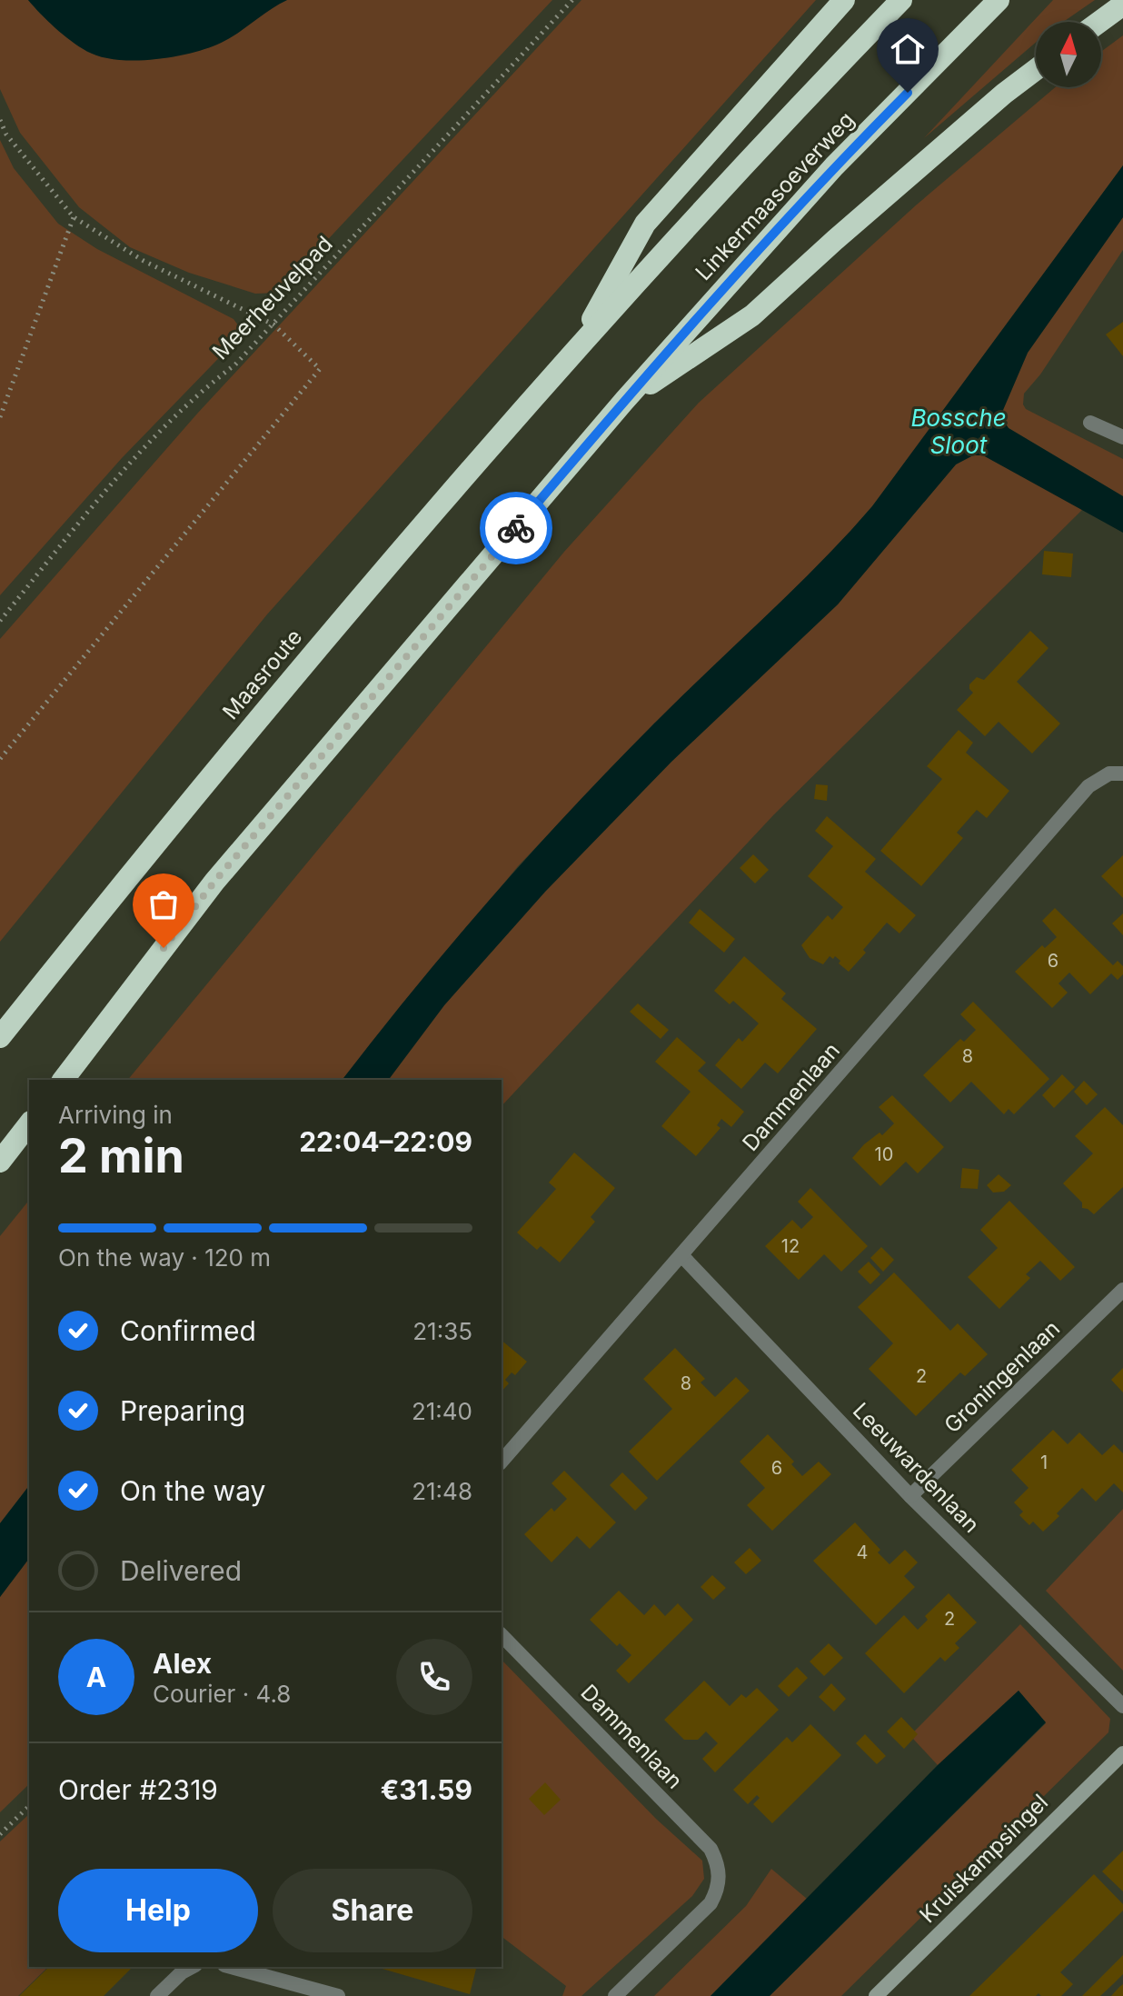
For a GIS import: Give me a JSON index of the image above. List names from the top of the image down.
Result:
{
  "streets": {
    "highway": ["Linkermaasoeverweg", "Maasroute"],
    "street": [
      "Dammenlaan",
      "Groningenlaan",
      "Leeuwardenlaan",
      "Kruiskampsingel"
    ],
    "path": ["Meerheuvelpad"]
  },
  "crossings": [
    ["Linkermaasoeverweg", "Maasroute"],
    ["Dammenlaan", "Leeuwardenlaan"],
    ["Groningenlaan", "Leeuwardenlaan"]
  ],
  "water": ["Bossche Sloot"],
  "house_numbers": [
    "6",
    "8",
    "10",
    "12",
    "2",
    "8",
    "1",
    "6",
    "4",
    "2"
  ],
  "north": "top",
  "page": {
    "heading": ["2 min", "Arriving in", "22:04–22:09"],
    "panel": [
      "Alex",
      "Courier · 4.8",
      "Order #2319",
      "€31.59"
    ],
    "bar": "On the way · 120 m",
    "list": [
      ["Confirmed", "21:35"],
      ["Preparing", "21:40"],
      ["On the way", "21:48"],
      "Delivered"
    ],
    "round": "A",
    "buttons": ["Help", "Share"]
  }
}
